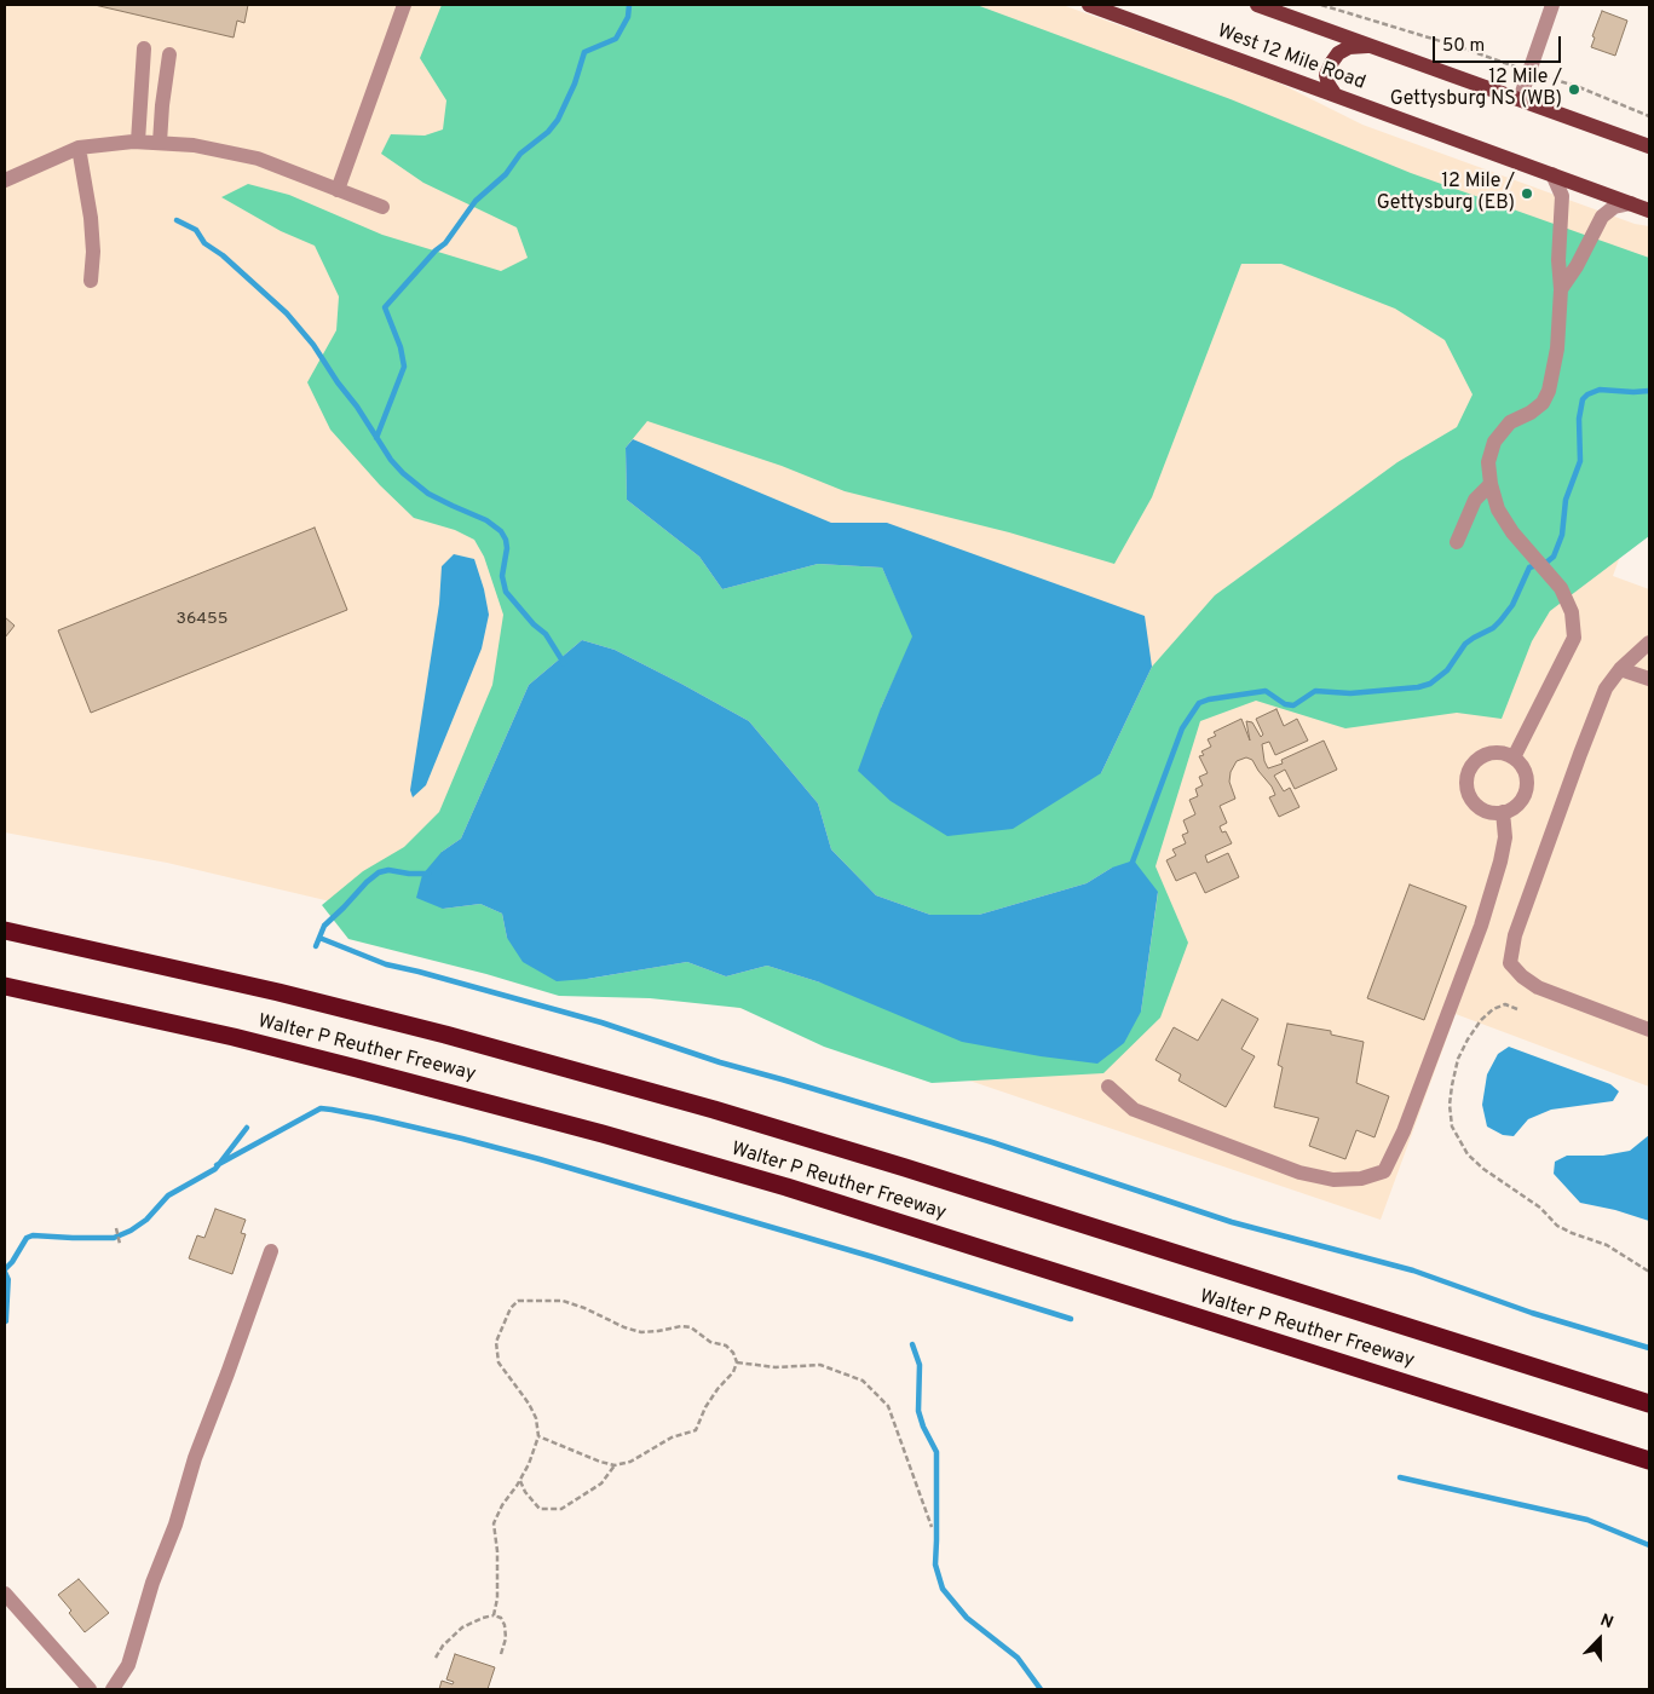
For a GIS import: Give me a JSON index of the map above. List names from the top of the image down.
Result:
{
  "streets": {
    "highway": ["Walter P Reuther Freeway"],
    "main road": ["West 12 Mile Road"]
  },
  "places": ["12 Mile / Gettysburg NS (WB)", "12 Mile / Gettysburg (EB)"],
  "house_numbers": ["36455"],
  "scale_bar": "50 m",
  "north": "top"
}
